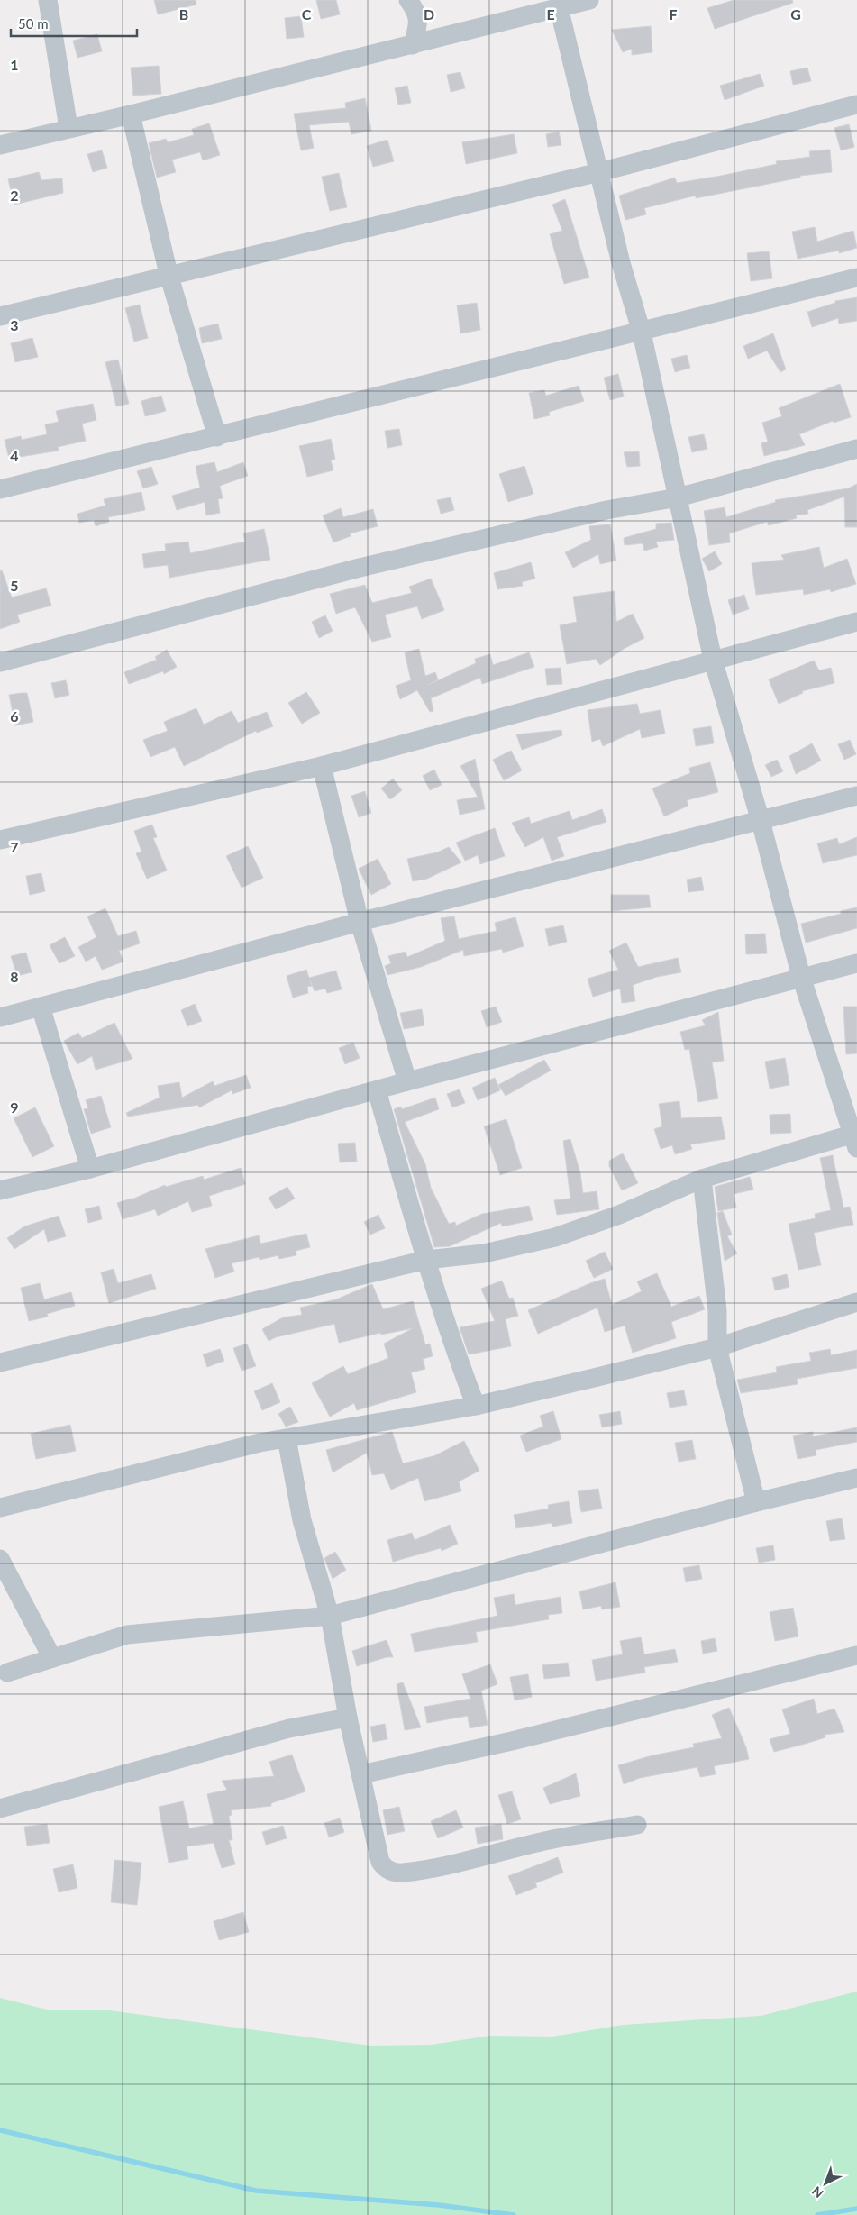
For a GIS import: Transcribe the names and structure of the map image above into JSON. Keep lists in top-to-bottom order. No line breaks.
{"scale_bar":"50 m","north":"bottom left","grid":{"columns":["B","C","D","E","F","G"],"rows":["1","2","3","4","5","6","7","8","9"]}}
